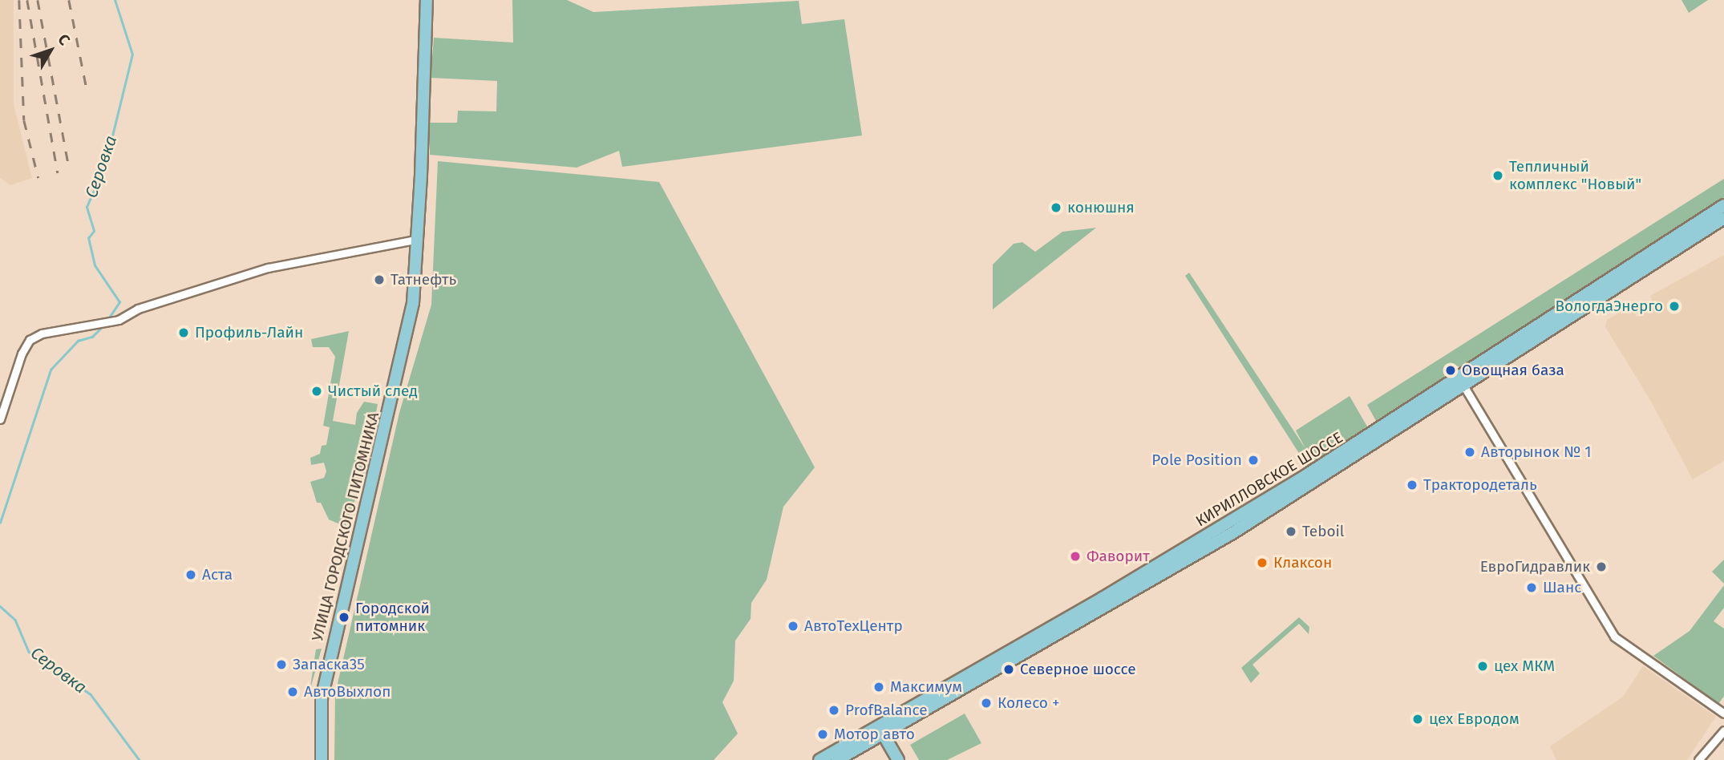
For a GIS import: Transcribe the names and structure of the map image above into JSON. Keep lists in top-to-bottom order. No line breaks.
{"streets":{"main road":["КИРИЛЛОВСКОЕ ШОССЕ","УЛИЦА ГОРОДСКОГО ПИТОМНИКА"]},"water":["Серовка"],"places":["Тепличный комплекс \"Новый\"","конюшня","Татнефть","ВологдаЭнерго","Профиль-Лайн","Овощная база","Чистый след","Авторынок № 1","Pole Position","Трактородеталь","Teboil","Фаворит","Клаксон","ЕвроГидравлик","Аста","Шанс","Городской питомник","АвтоТехЦентр","Запаска35","цех МКМ","Северное шоссе","Максимум","АвтоВыхлоп","Колесо +","ProfBalance","цех Евродом","Мотор авто"],"north":"top right"}
